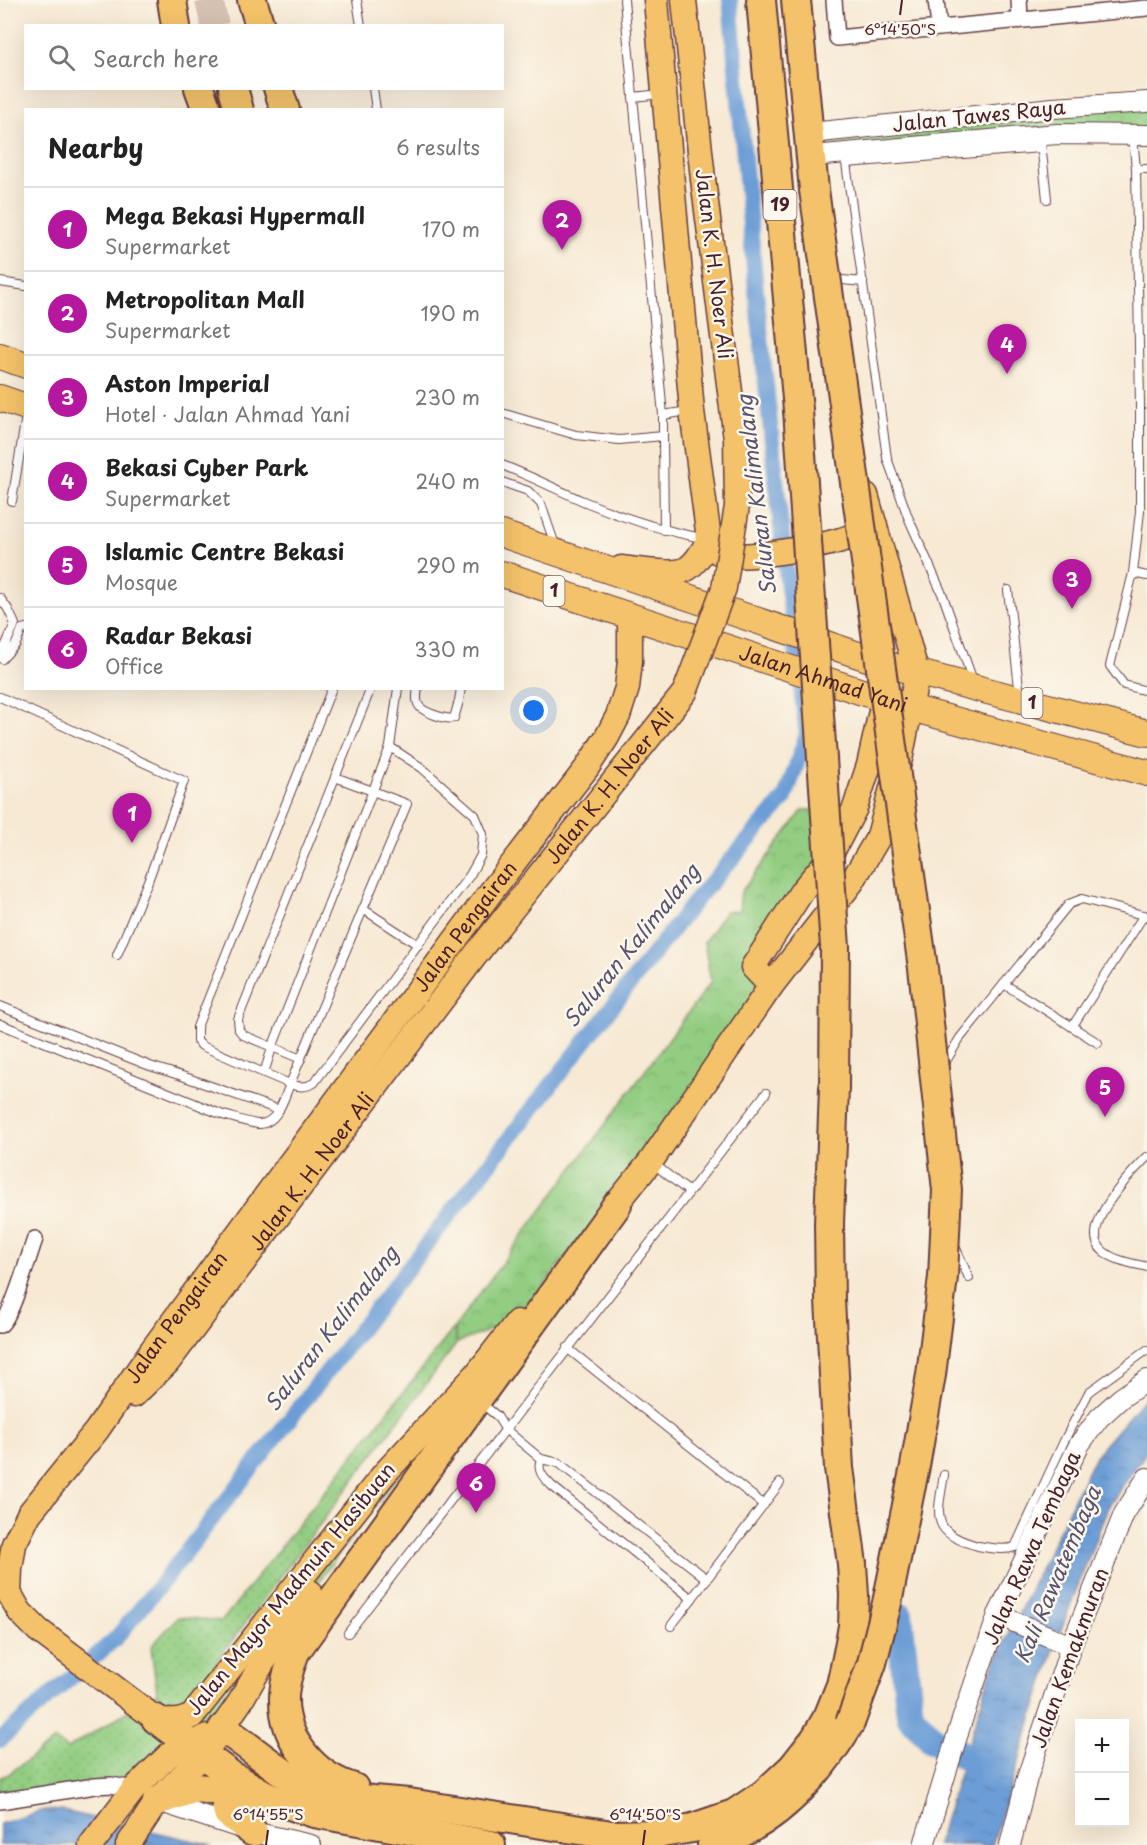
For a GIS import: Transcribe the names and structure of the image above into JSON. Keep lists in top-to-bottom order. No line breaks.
{"streets":{"highway":["19","1","Jalan Ahmad Yani"],"main road":["Jalan K. H. Noer Ali","Jalan Pengairan","Jalan Mayor Madmuin Hasibuan"],"street":["Jalan Tawes Raya","Jalan Rawa Tembaga","Jalan Kemakmuran"]},"crossings":[["Jalan K. H. Noer Ali","Jalan Ahmad Yani"],["Jalan K. H. Noer Ali","Jalan Pengairan"],["Jalan Ahmad Yani","Jalan Pengairan"],["Jalan Pengairan","Jalan Mayor Madmuin Hasibuan"]],"water":["Saluran Kalimalang","Kali Rawatembaga"],"page":{"search":"Search here","heading":["Nearby","6 results"],"list":[{"mark":"1","name":"Mega Bekasi Hypermall","note":"Supermarket","value":"170 m"},{"mark":"2","name":"Metropolitan Mall","note":"Supermarket","value":"190 m"},{"mark":"3","name":"Aston Imperial","note":"Hotel · Jalan Ahmad Yani","value":"230 m"},{"mark":"4","name":"Bekasi Cyber Park","note":"Supermarket","value":"240 m"},{"mark":"5","name":"Islamic Centre Bekasi","note":"Mosque","value":"290 m"},{"mark":"6","name":"Radar Bekasi","note":"Office","value":"330 m"}],"pins":["2","4","3","1","5","6"],"map_buttons":["+","−"]},"coordinates":["6°14'50\"S","6°14'55\"S"]}
